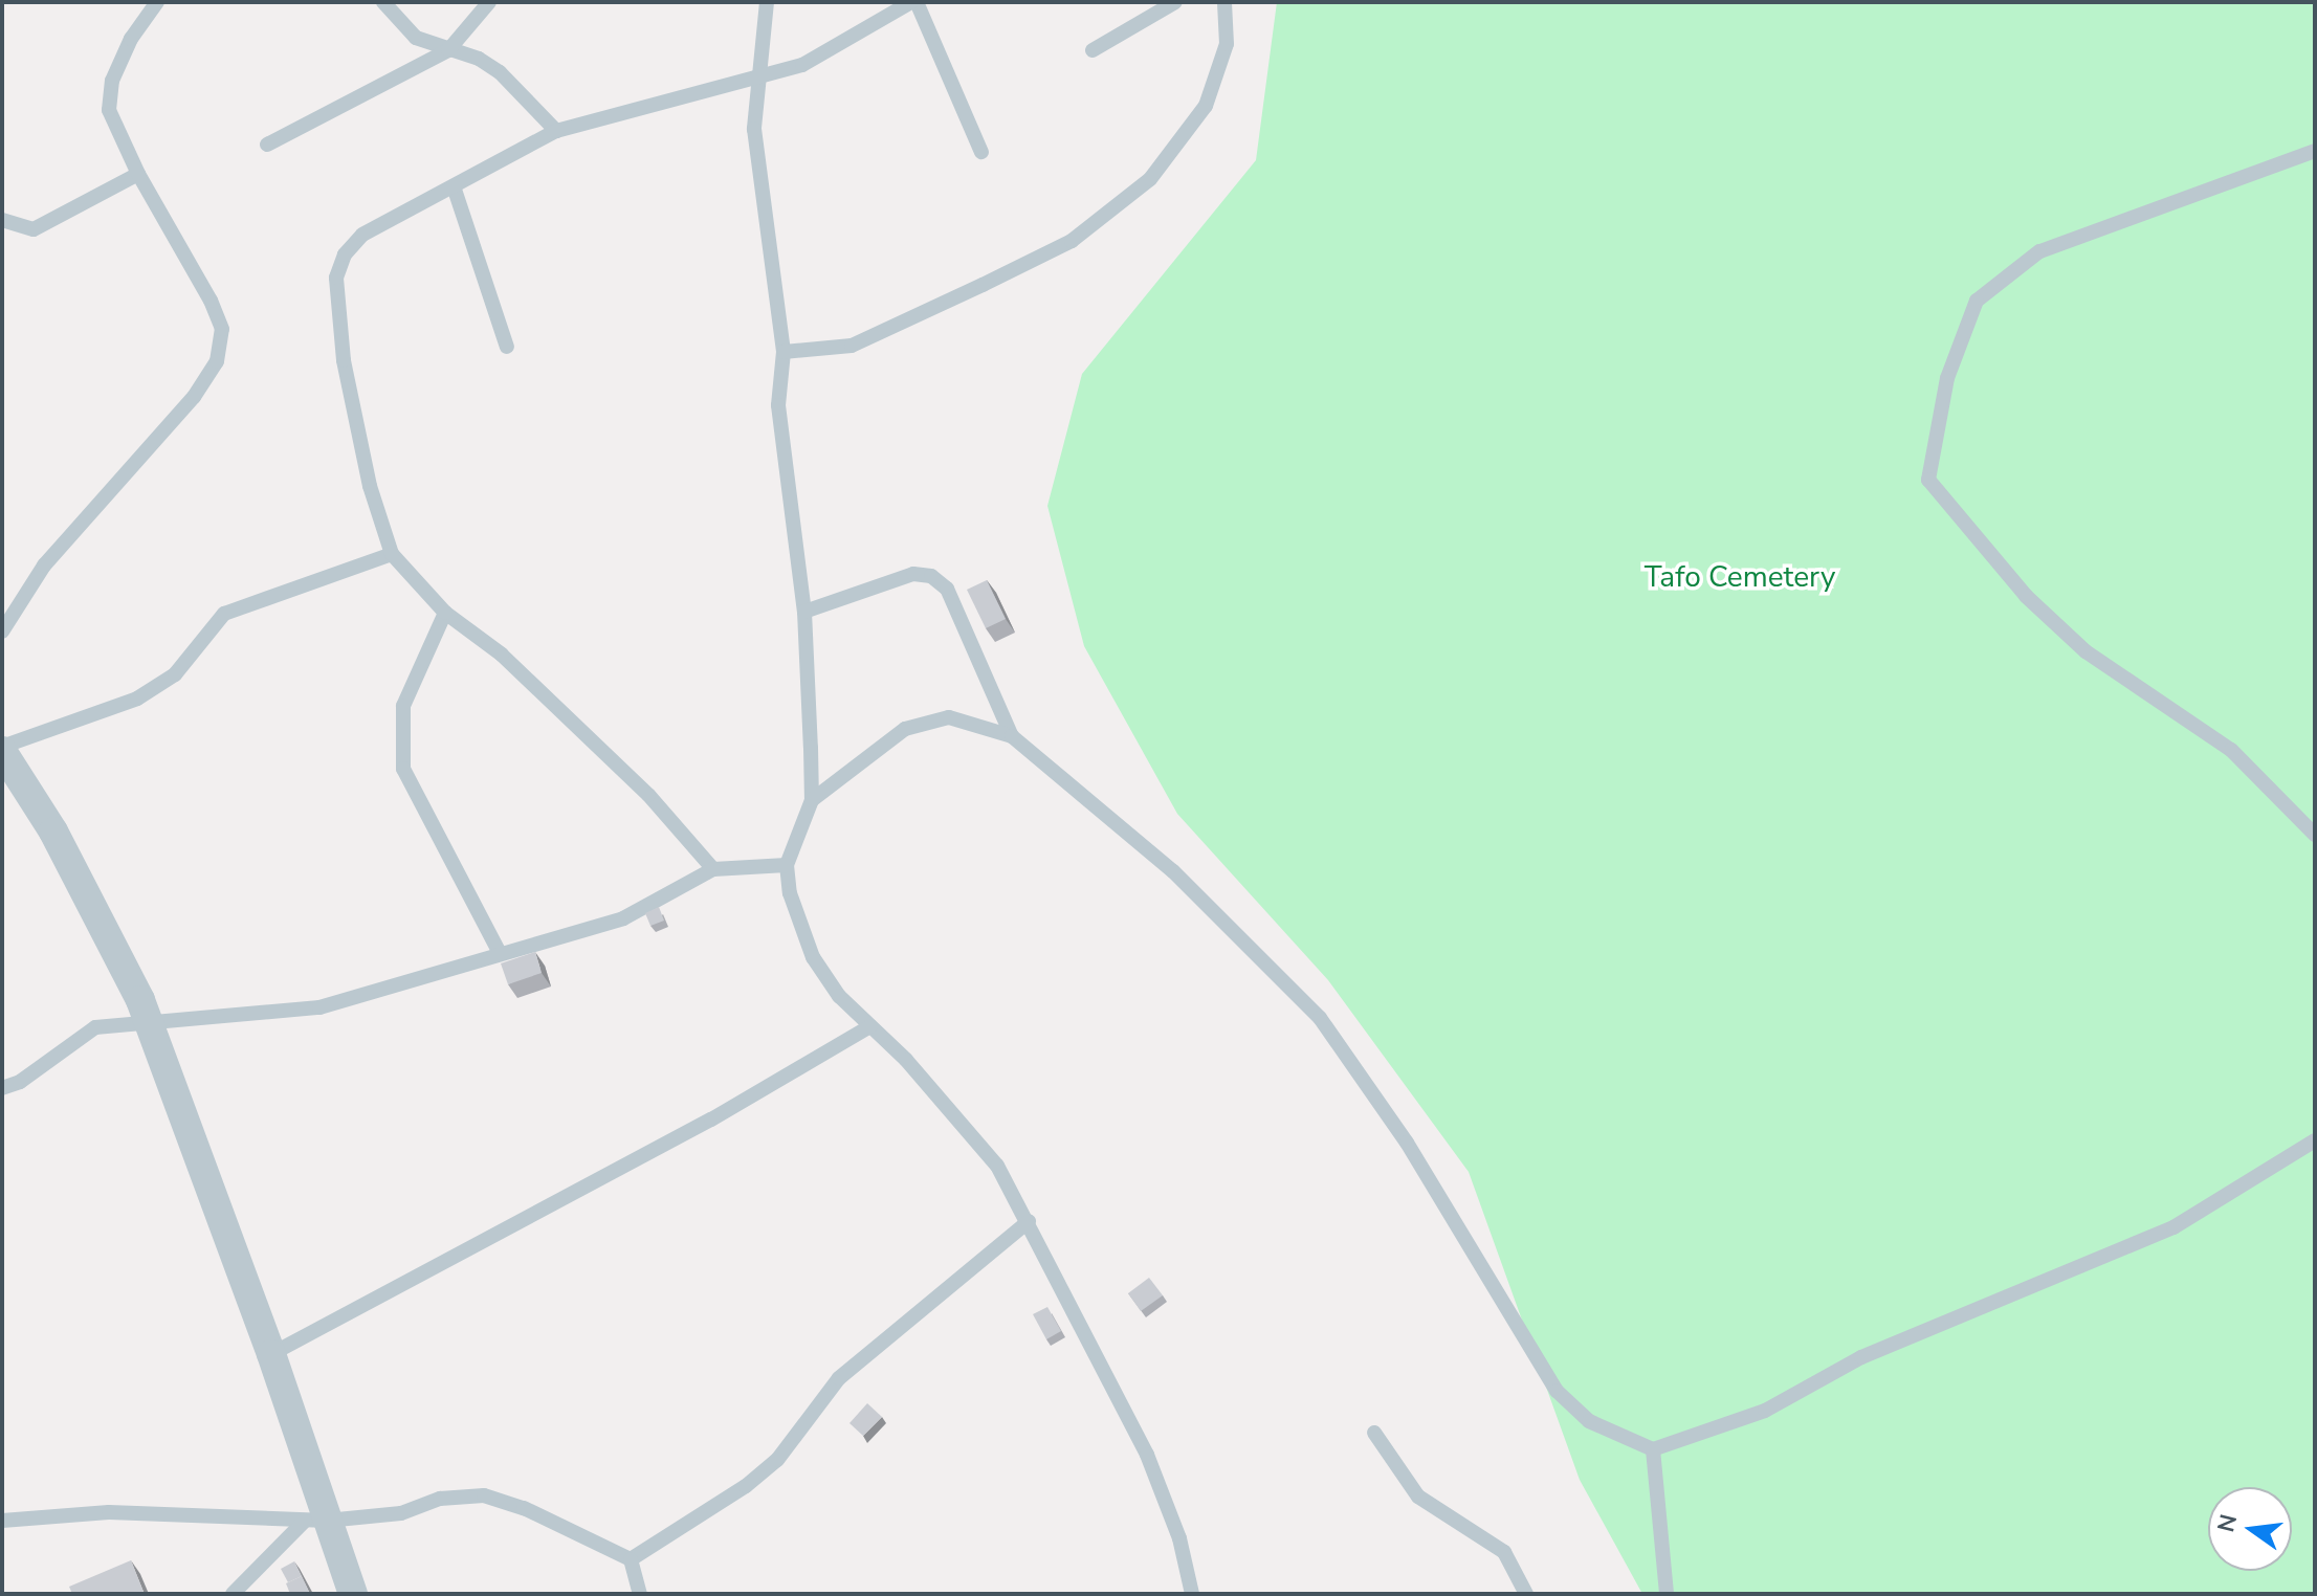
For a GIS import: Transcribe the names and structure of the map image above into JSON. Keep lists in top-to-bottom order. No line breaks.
{"parks":["Tafo Cemetery"],"north":"left"}
